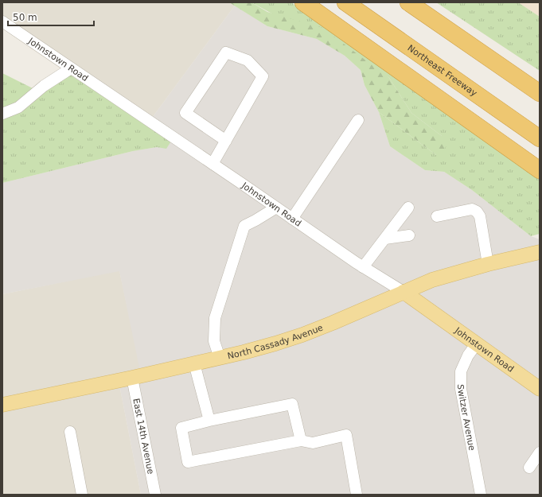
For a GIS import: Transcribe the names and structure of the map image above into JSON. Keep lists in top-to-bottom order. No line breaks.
{"streets":{"highway":["Northeast Freeway"],"main road":["Johnstown Road","North Cassady Avenue"],"street":["Switzer Avenue","East 14th Avenue"]},"crossings":[["Johnstown Road","North Cassady Avenue"],["Johnstown Road","Switzer Avenue"],["North Cassady Avenue","East 14th Avenue"]],"scale_bar":"50 m"}
